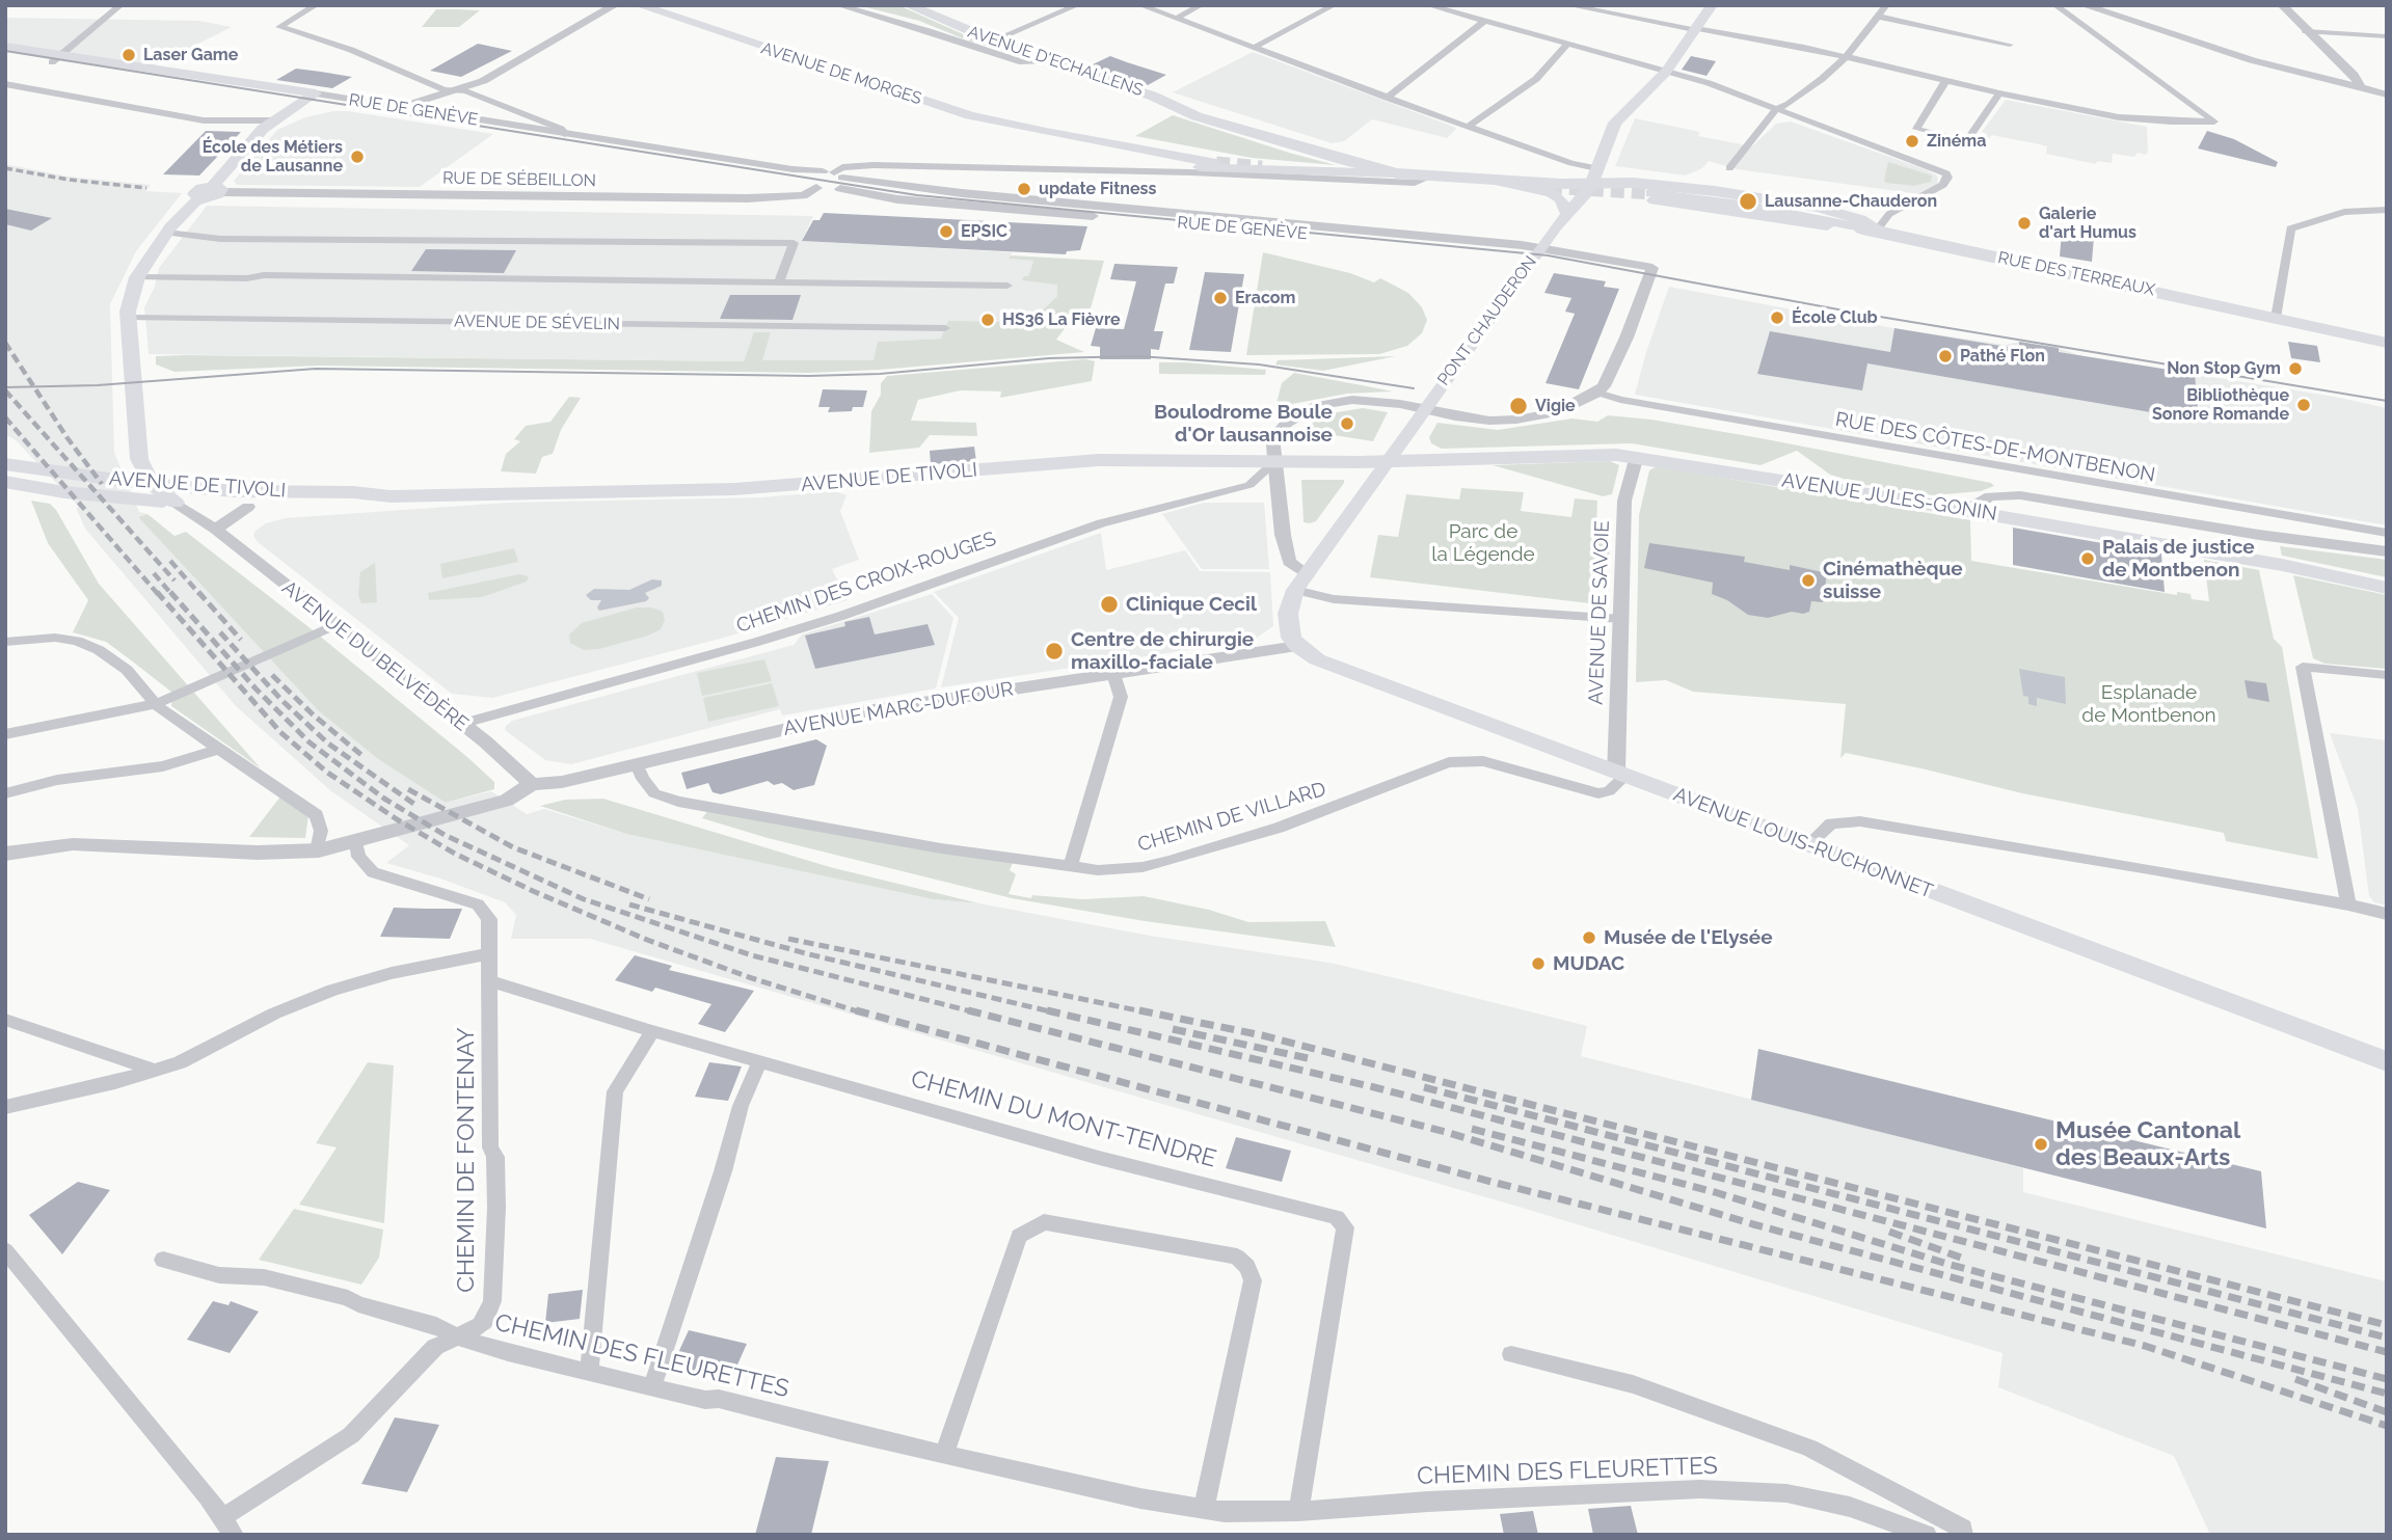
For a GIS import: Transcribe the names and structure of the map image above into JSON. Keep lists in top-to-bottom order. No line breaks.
{"streets":{"main road":["AVENUE D'ECHALLENS","AVENUE DE MORGES","RUE DE GENÈVE","RUE DES TERREAUX","PONT CHAUDERON","AVENUE DE TIVOLI","AVENUE JULES-GONIN","AVENUE DU BELVÉDÈRE","AVENUE LOUIS-RUCHONNET"],"street":["RUE DE SÉBEILLON","AVENUE DE SÉVELIN","RUE DES CÔTES-DE-MONTBENON","CHEMIN DES CROIX-ROUGES","AVENUE DE SAVOIE","AVENUE MARC-DUFOUR","CHEMIN DE VILLARD","CHEMIN DU MONT-TENDRE","CHEMIN DE FONTENAY","CHEMIN DES FLEURETTES"]},"crossings":[["AVENUE D'ECHALLENS","AVENUE DE MORGES"],["RUE DE GENÈVE","RUE DE SÉBEILLON"],["RUE DE GENÈVE","RUE DES CÔTES-DE-MONTBENON"],["RUE DES TERREAUX","PONT CHAUDERON"],["PONT CHAUDERON","AVENUE DE TIVOLI"],["PONT CHAUDERON","AVENUE JULES-GONIN"],["AVENUE DE TIVOLI","AVENUE JULES-GONIN"],["AVENUE DE TIVOLI","CHEMIN DES CROIX-ROUGES"],["AVENUE DE TIVOLI","AVENUE DU BELVÉDÈRE"],["AVENUE JULES-GONIN","AVENUE DE SAVOIE"],["CHEMIN DES CROIX-ROUGES","AVENUE DU BELVÉDÈRE"],["AVENUE DE SAVOIE","CHEMIN DE VILLARD"],["AVENUE DE SAVOIE","AVENUE LOUIS-RUCHONNET"],["AVENUE DU BELVÉDÈRE","AVENUE MARC-DUFOUR"],["AVENUE MARC-DUFOUR","CHEMIN DE VILLARD"],["AVENUE MARC-DUFOUR","AVENUE LOUIS-RUCHONNET"],["CHEMIN DE VILLARD","AVENUE LOUIS-RUCHONNET"],["CHEMIN DU MONT-TENDRE","CHEMIN DE FONTENAY"],["CHEMIN DU MONT-TENDRE","CHEMIN DES FLEURETTES"],["CHEMIN DE FONTENAY","CHEMIN DES FLEURETTES"]],"parks":["Parc de la Légende","Esplanade de Montbenon"],"places":["Laser Game","Zinéma","École des Métiers de Lausanne","update Fitness","Lausanne-Chauderon","Galerie d'art Humus","EPSIC","Eracom","École Club","HS36 La Fièvre","Pathé Flon","Non Stop Gym","Bibliothèque Sonore Romande","Vigie","Boulodrome Boule d'Or lausannoise","Palais de justice de Montbenon","Cinémathèque suisse","Clinique Cecil","Centre de chirurgie maxillo-faciale","Musée de l'Elysée","MUDAC","Musée Cantonal des Beaux-Arts"]}
